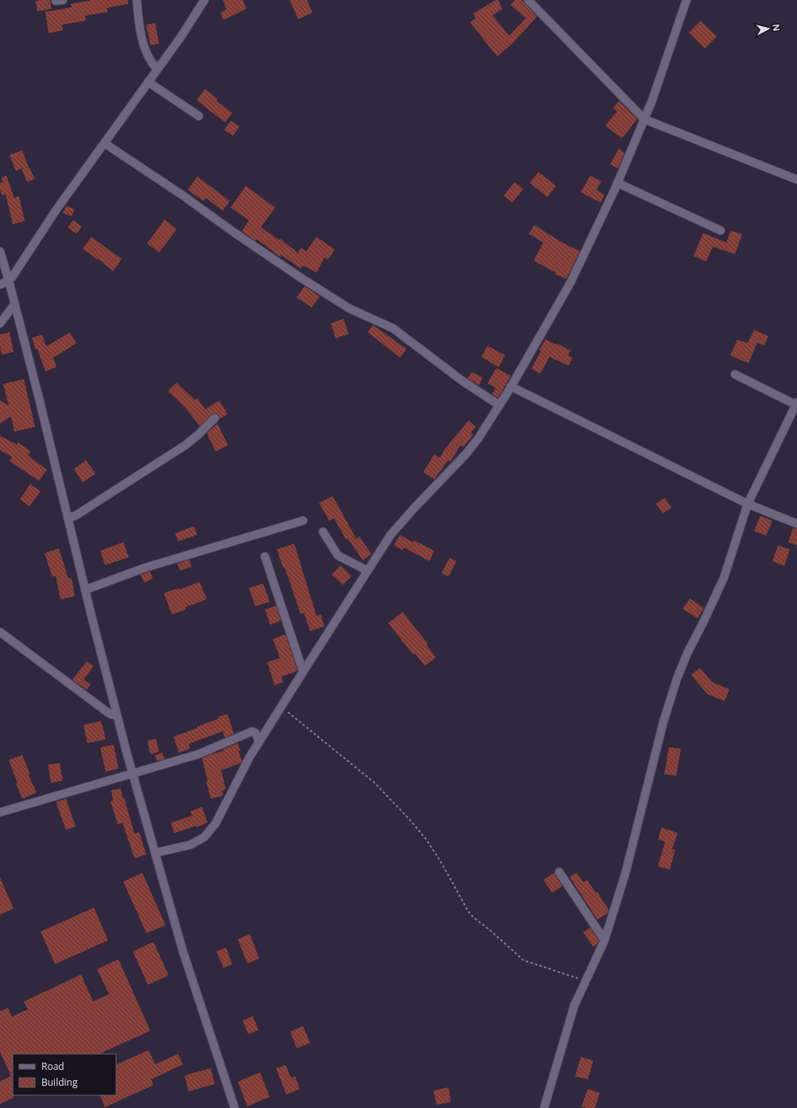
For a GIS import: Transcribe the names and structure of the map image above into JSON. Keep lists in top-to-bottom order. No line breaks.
{"legend":["Road","Building"],"north":"right"}
